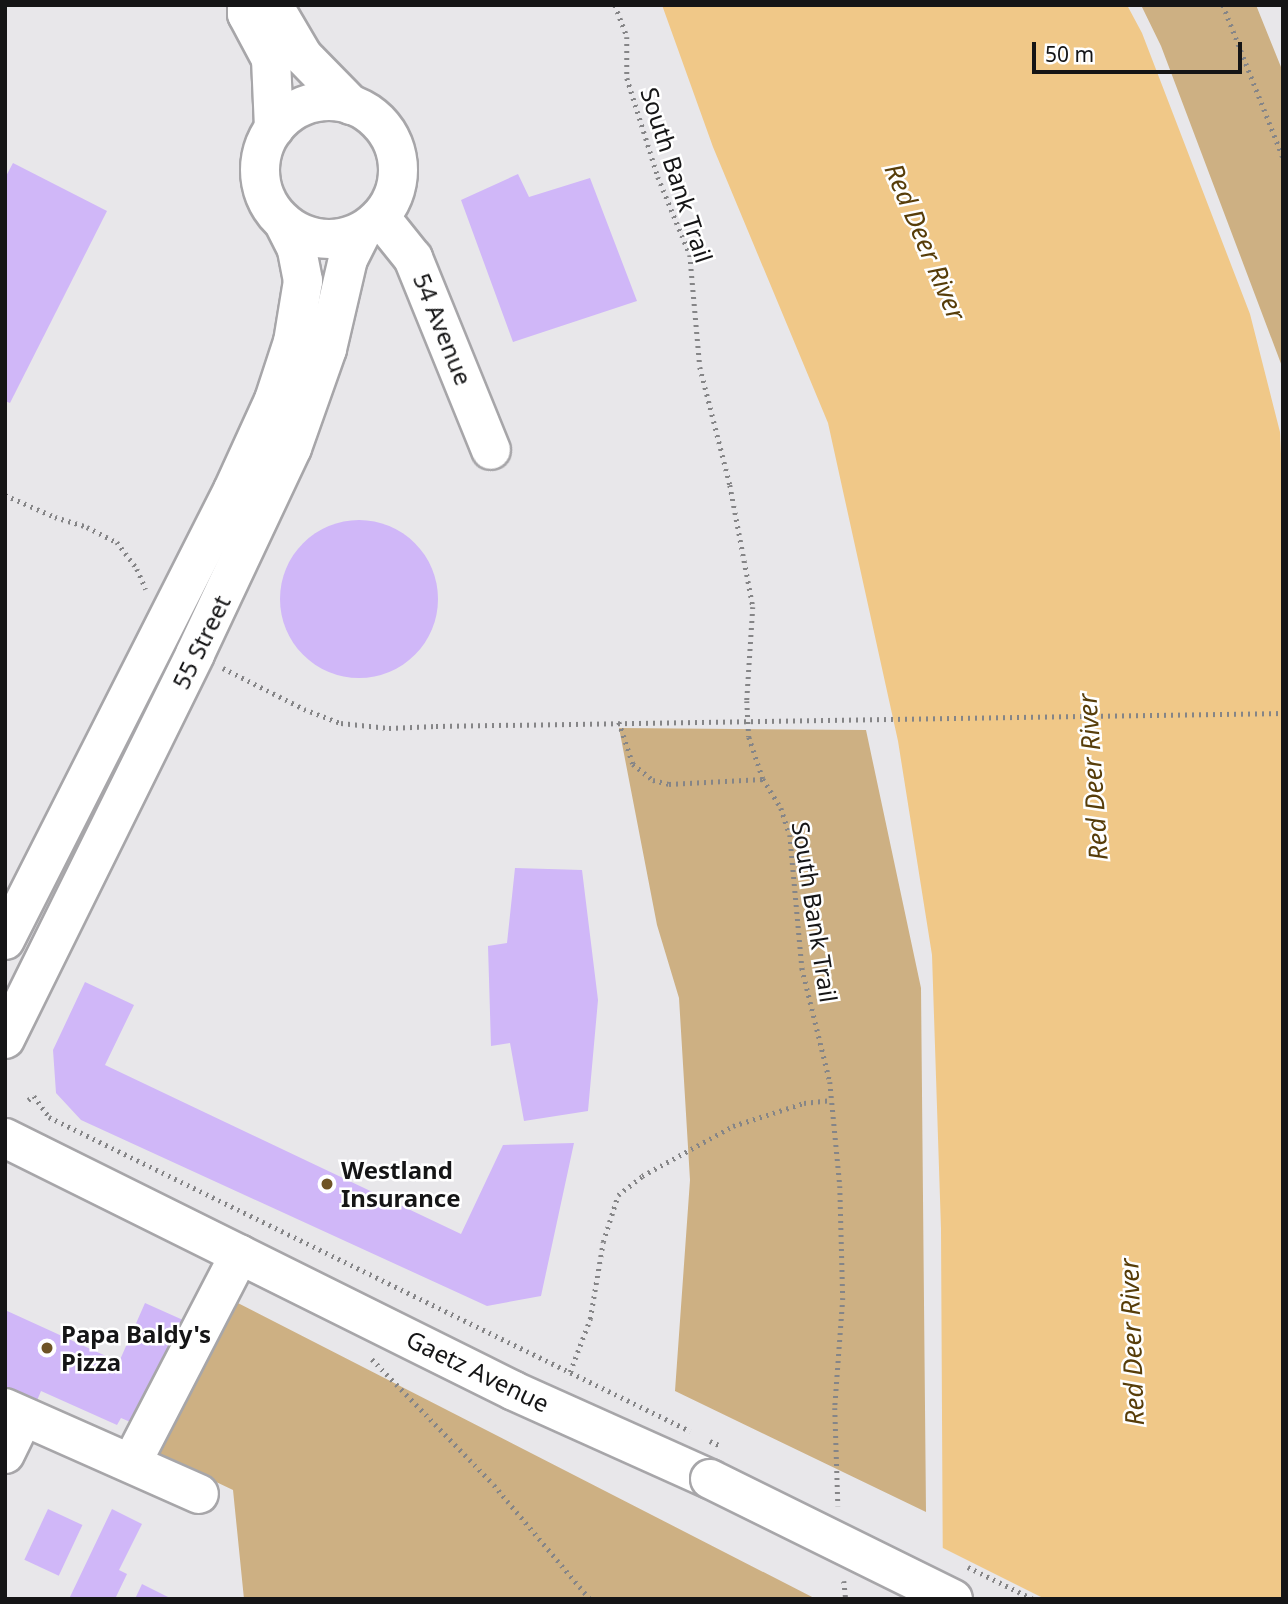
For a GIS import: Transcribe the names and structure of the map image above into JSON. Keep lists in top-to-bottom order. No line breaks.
{"streets":{"street":["54 Avenue","55 Street","Gaetz Avenue"],"path":["South Bank Trail"]},"crossings":[["54 Avenue","55 Street"]],"water":["Red Deer River"],"places":["Westland Insurance","Papa Baldy's Pizza"],"scale_bar":"50 m"}
